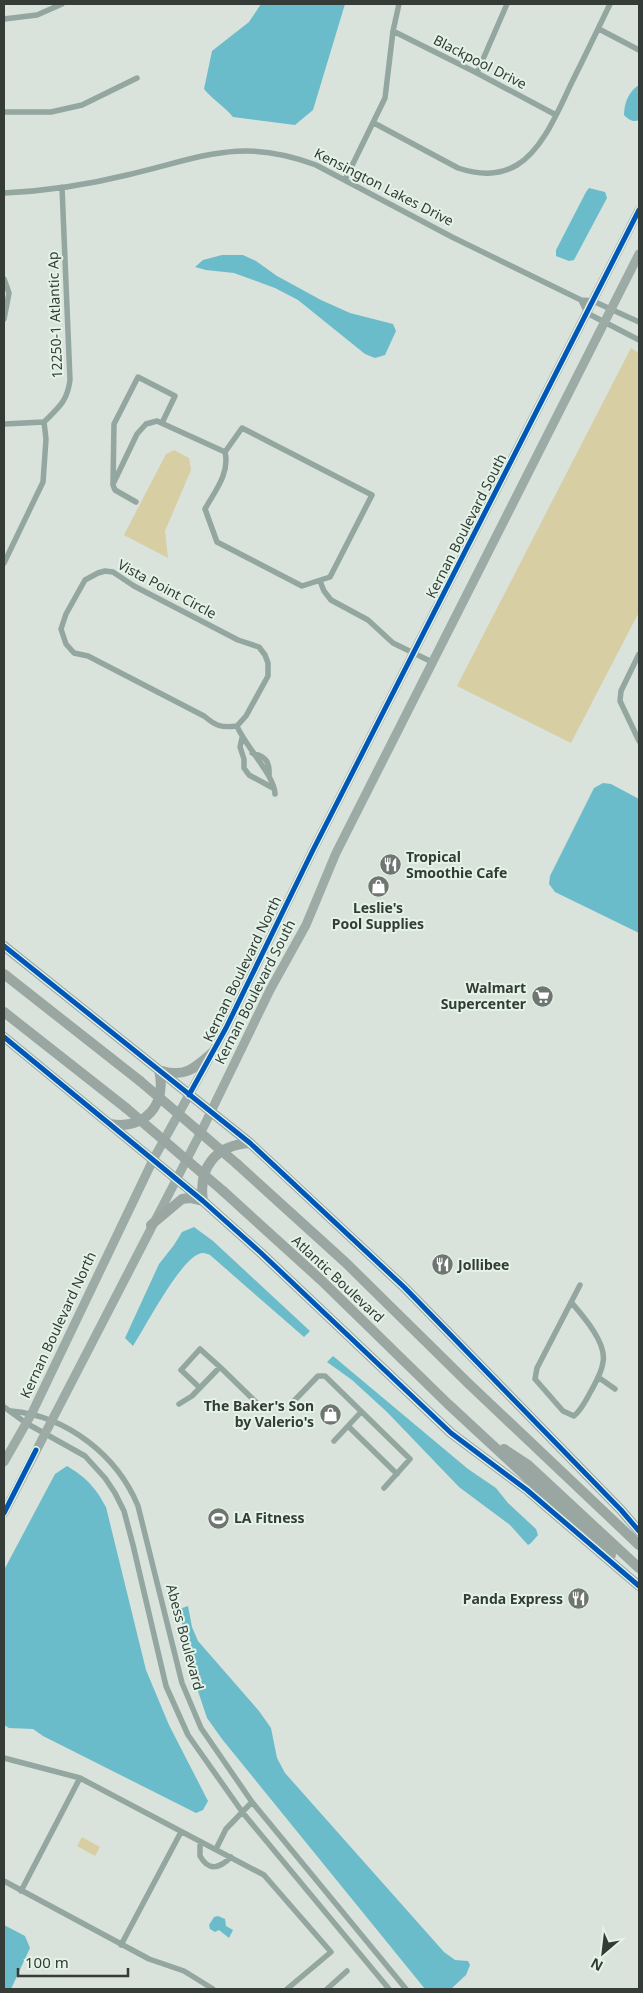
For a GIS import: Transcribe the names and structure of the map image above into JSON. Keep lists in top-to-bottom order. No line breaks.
{"streets":{"highway":["Atlantic Boulevard"],"main road":["Kernan Boulevard South","Kernan Boulevard North"],"street":["Blackpool Drive","Kensington Lakes Drive","12250-1 Atlantic Ap","Vista Point Circle","Abess Boulevard"]},"crossings":[["Kensington Lakes Drive","12250-1 Atlantic Ap"],["Kensington Lakes Drive","Kernan Boulevard South"],["Kernan Boulevard South","Kernan Boulevard North"],["Kernan Boulevard North","Abess Boulevard"]],"places":{"restaurant":["Tropical Smoothie Cafe","Jollibee","Panda Express"],"shop":["Leslie's Pool Supplies","The Baker's Son by Valerio's"],"supermarket":["Walmart Supercenter"],"sports":["LA Fitness"]},"scale_bar":"100 m","north":"bottom left"}
